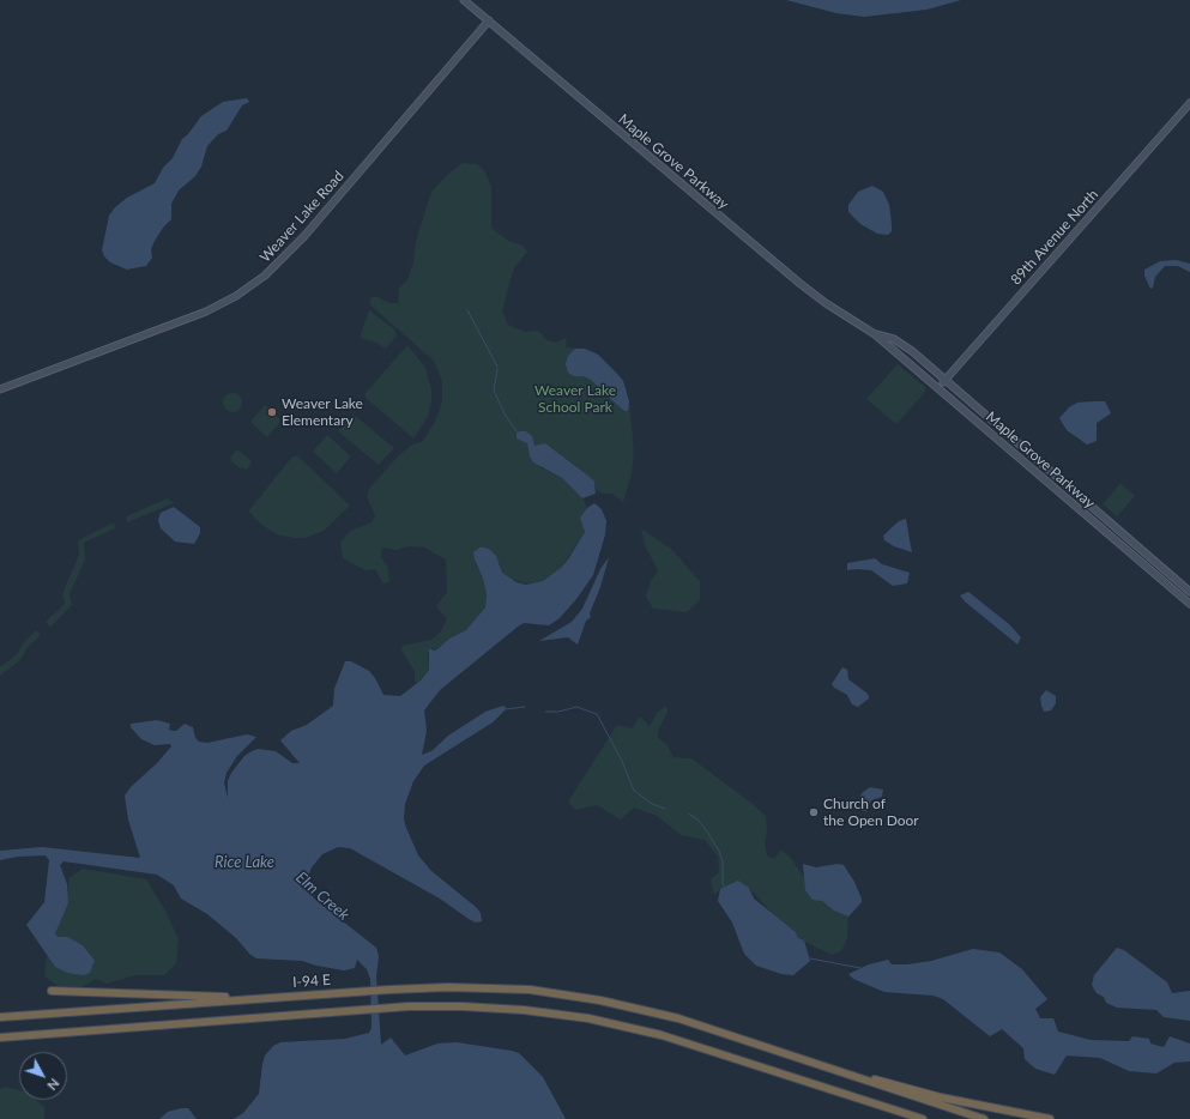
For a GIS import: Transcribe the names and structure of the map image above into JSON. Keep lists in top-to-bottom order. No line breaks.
{"streets":{"highway":["I-94 E"],"main road":["Maple Grove Parkway","Weaver Lake Road","89th Avenue North"]},"crossings":[["Maple Grove Parkway","Weaver Lake Road"],["Maple Grove Parkway","89th Avenue North"]],"water":["Rice Lake","Elm Creek"],"parks":["Weaver Lake School Park"],"places":["Weaver Lake Elementary","Church of the Open Door"],"north":"bottom right"}
